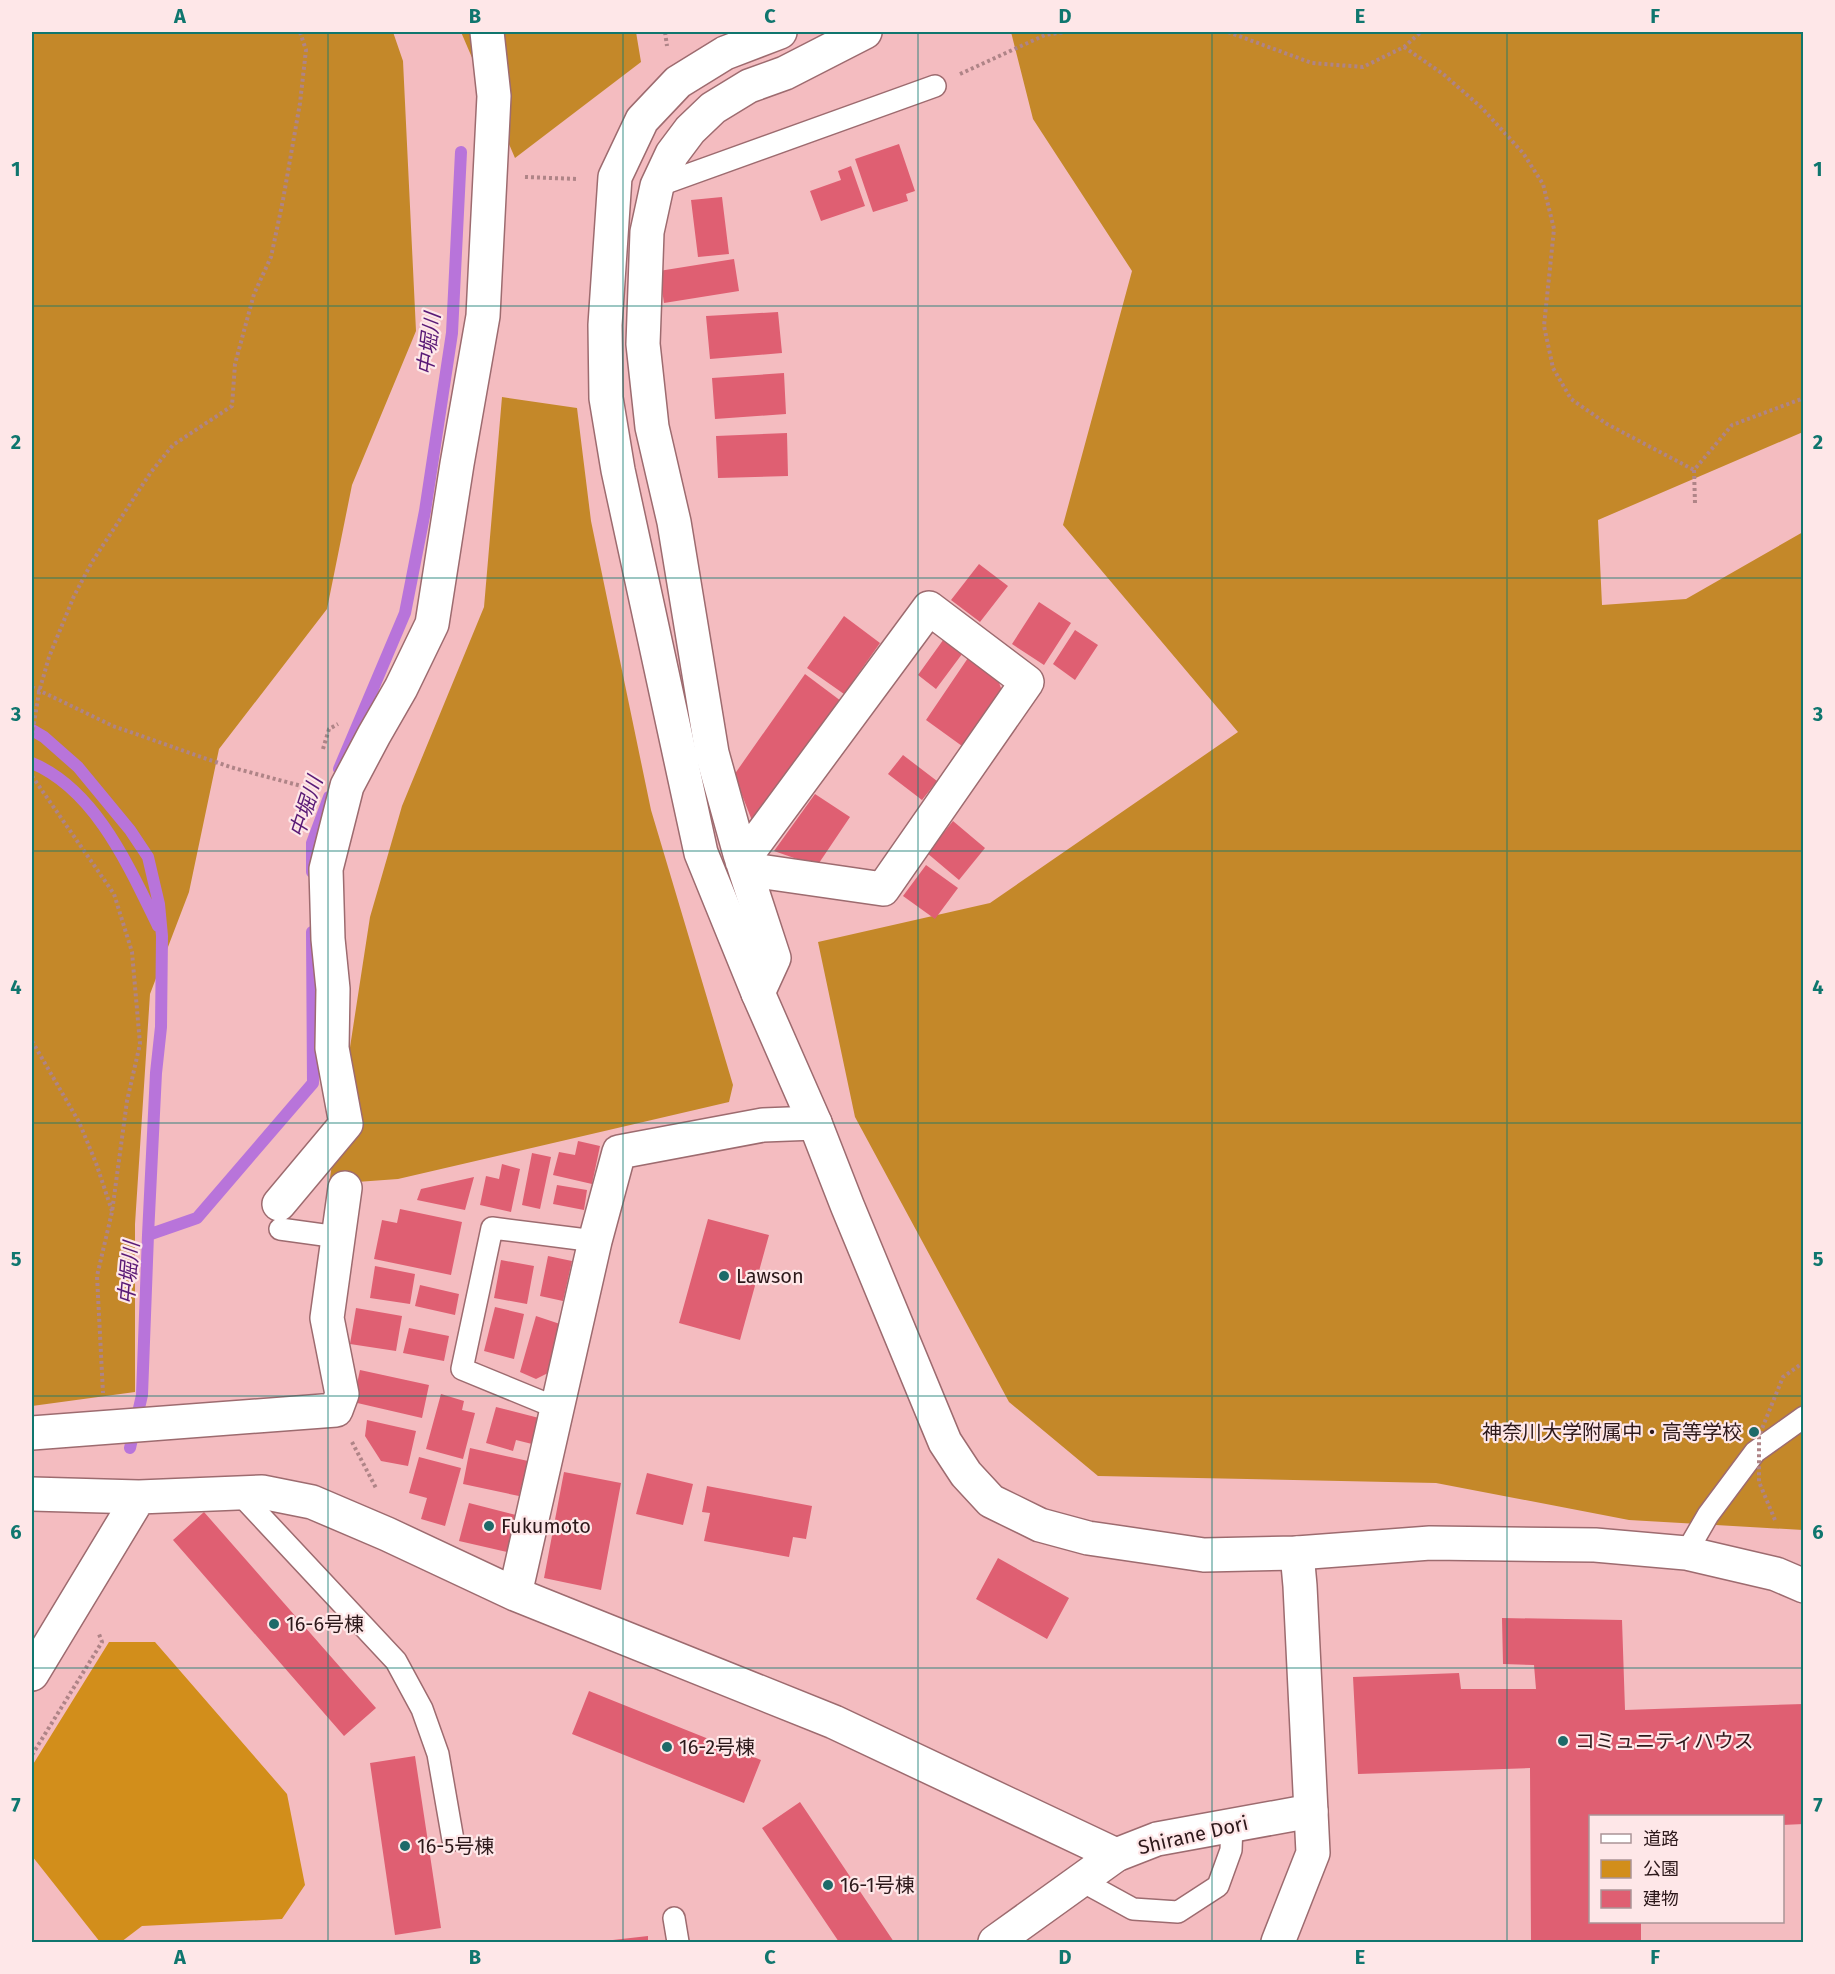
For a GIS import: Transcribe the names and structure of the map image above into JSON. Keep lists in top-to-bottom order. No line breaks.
{"streets":{"street":["Shirane Dori"]},"water":["中堀川"],"places":["Lawson","神奈川大学附属中・高等学校","Fukumoto","16-6号棟","コミュニティハウス","16-2号棟","16-5号棟","16-1号棟"],"legend":["道路","公園","建物"],"grid":{"columns":["A","B","C","D","E","F"],"rows":["1","2","3","4","5","6","7"]}}
